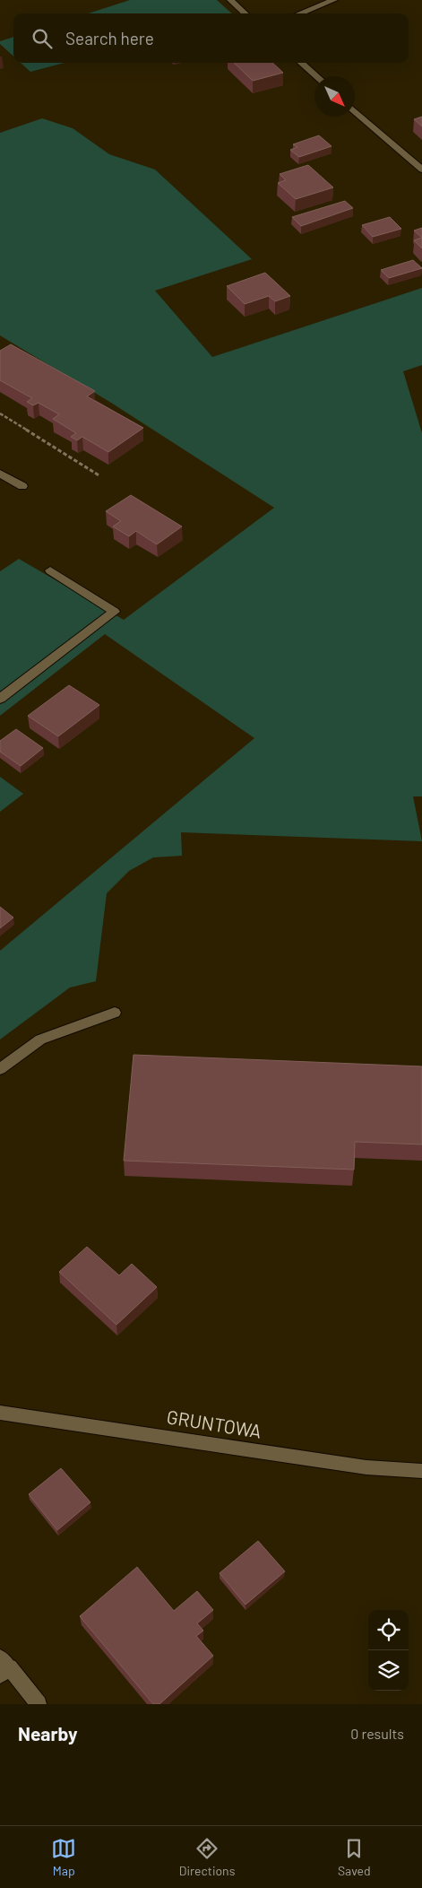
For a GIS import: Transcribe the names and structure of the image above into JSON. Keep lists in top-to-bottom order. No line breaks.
{"streets":{"street":["GRUNTOWA"]},"north":"bottom right","page":{"search":"Search here","heading":["Nearby","0 results"],"nav":["Map","Directions","Saved"]}}
